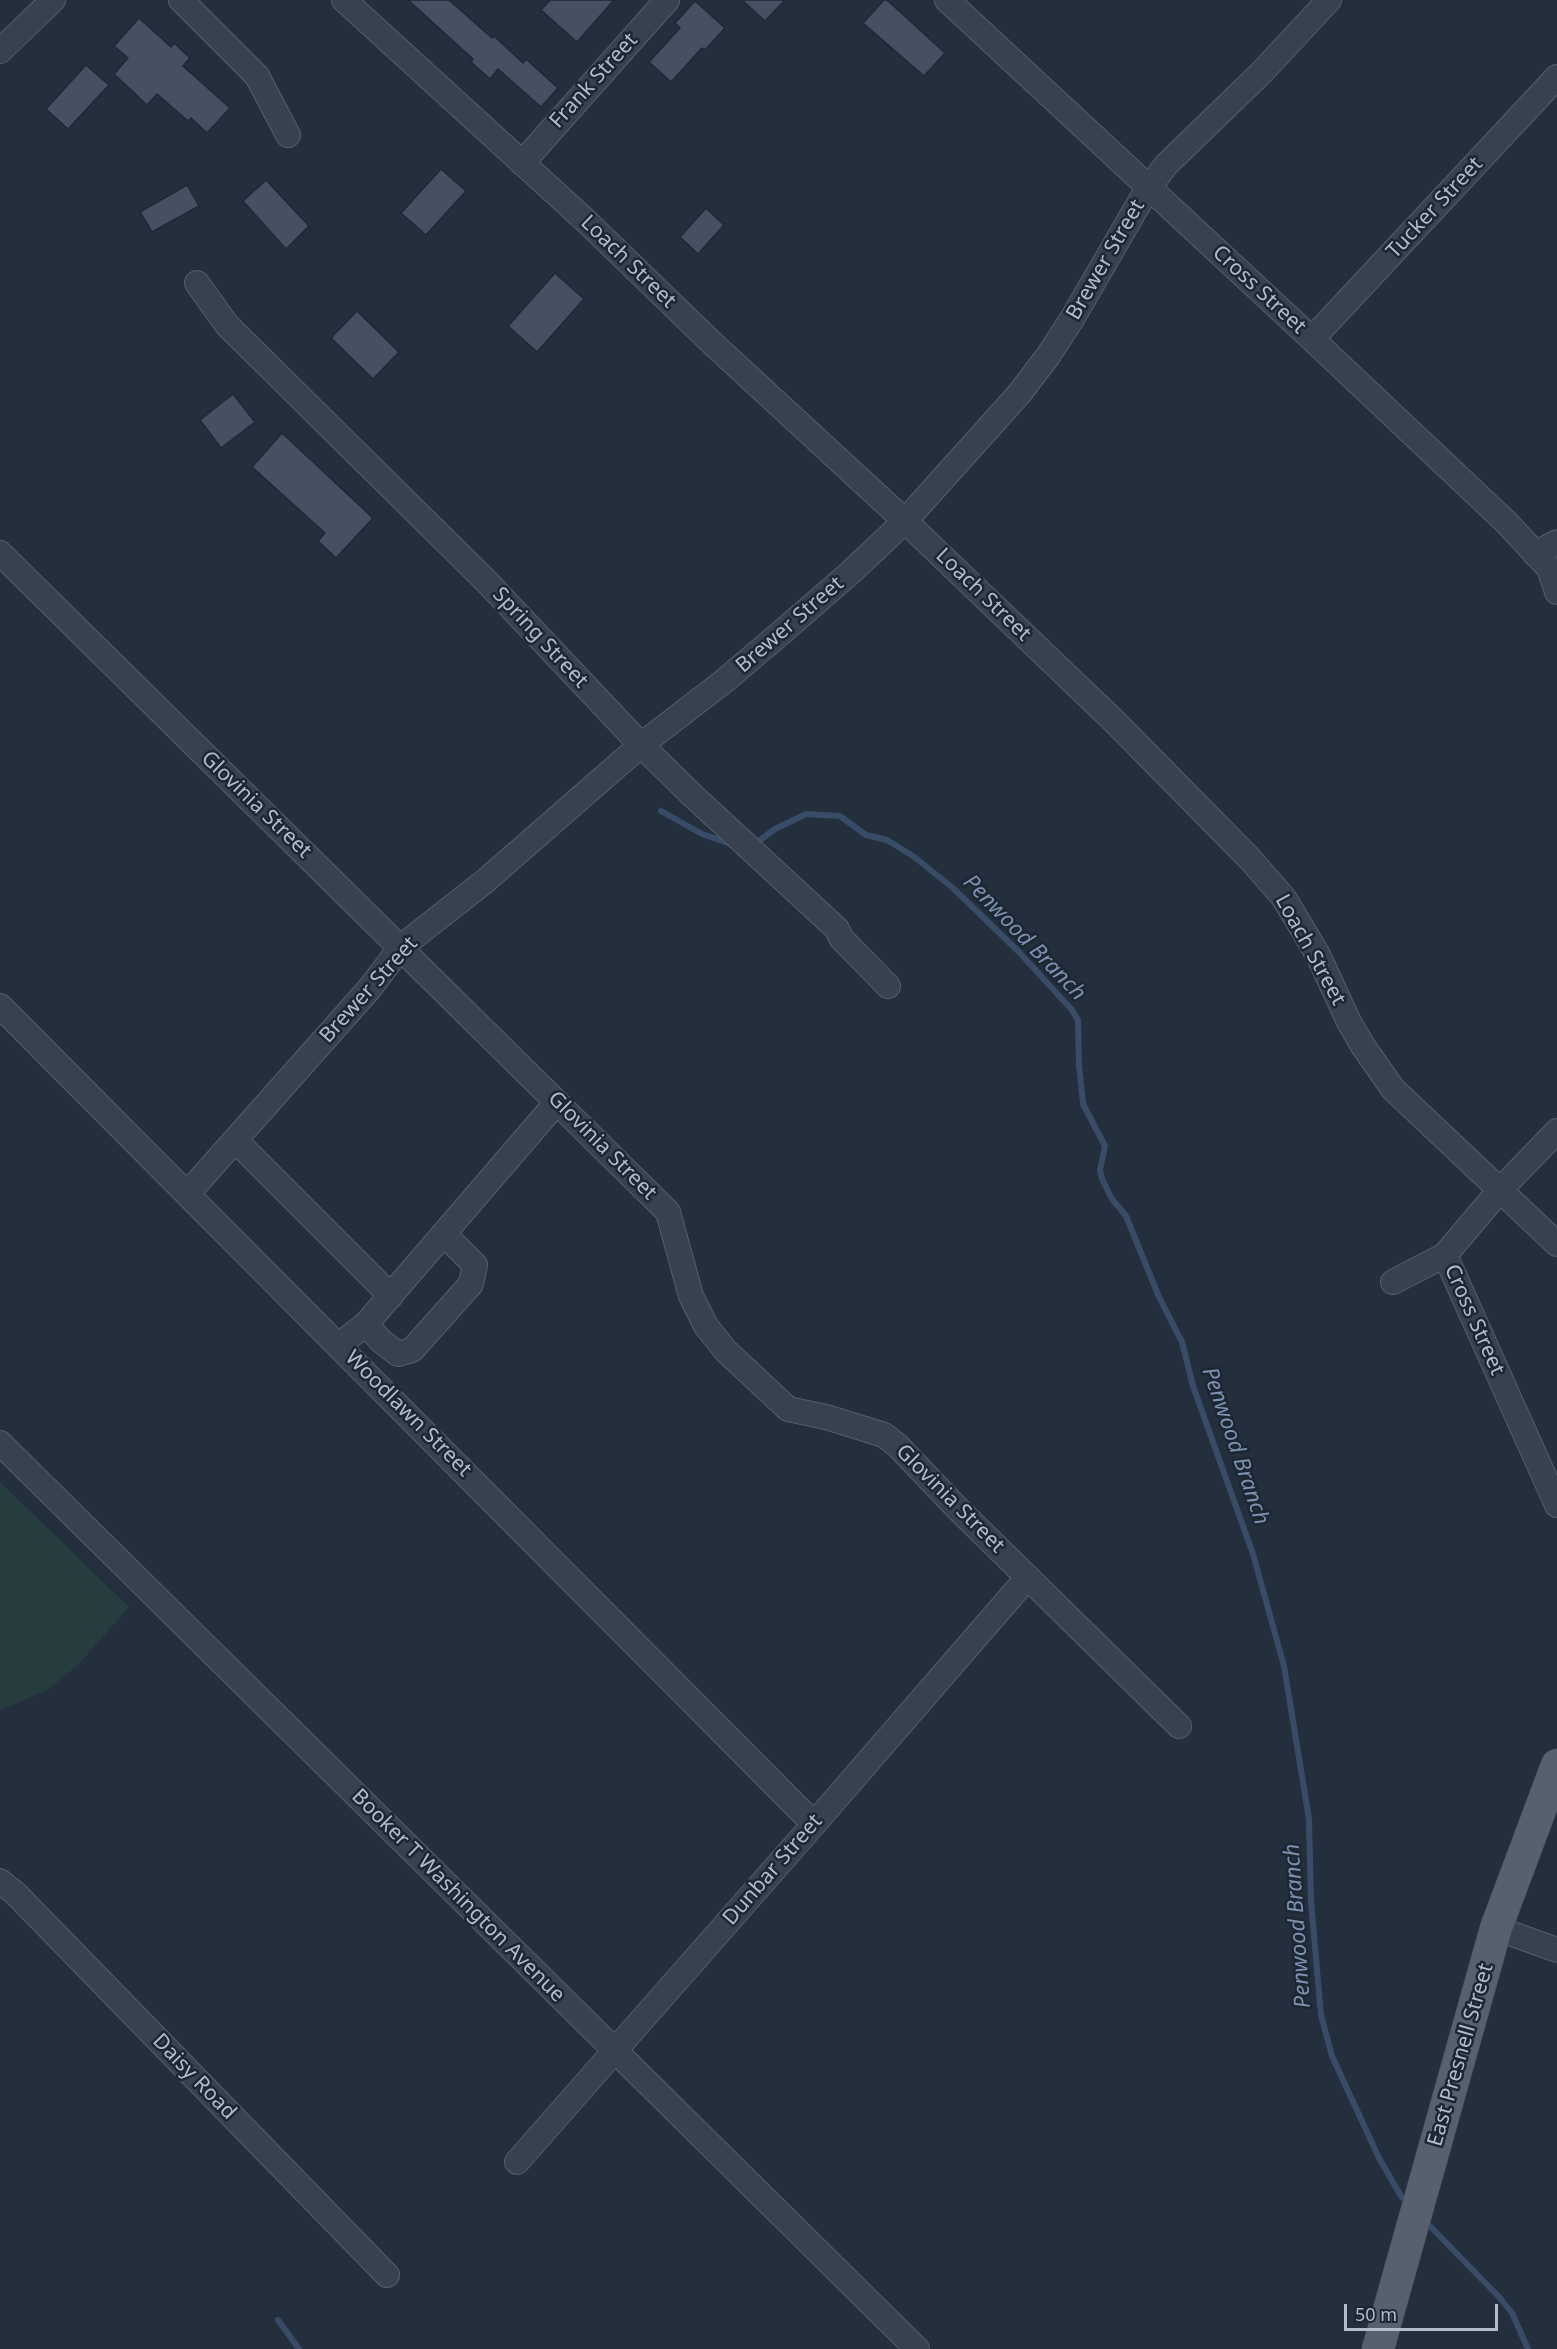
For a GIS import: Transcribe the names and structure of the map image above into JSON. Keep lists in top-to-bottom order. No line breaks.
{"streets":{"main road":["East Presnell Street"],"street":["Frank Street","Tucker Street","Brewer Street","Loach Street","Cross Street","Spring Street","Glovinia Street","Woodlawn Street","Dunbar Street","Booker T Washington Avenue","Daisy Road"]},"crossings":[["Frank Street","Loach Street"],["Tucker Street","Cross Street"],["Brewer Street","Loach Street"],["Brewer Street","Cross Street"],["Brewer Street","Spring Street"],["Brewer Street","Glovinia Street"],["Brewer Street","Woodlawn Street"],["Loach Street","Cross Street"],["Glovinia Street","Dunbar Street"],["Woodlawn Street","Dunbar Street"],["Dunbar Street","Booker T Washington Avenue"]],"water":["Penwood Branch"],"scale_bar":"50 m"}
